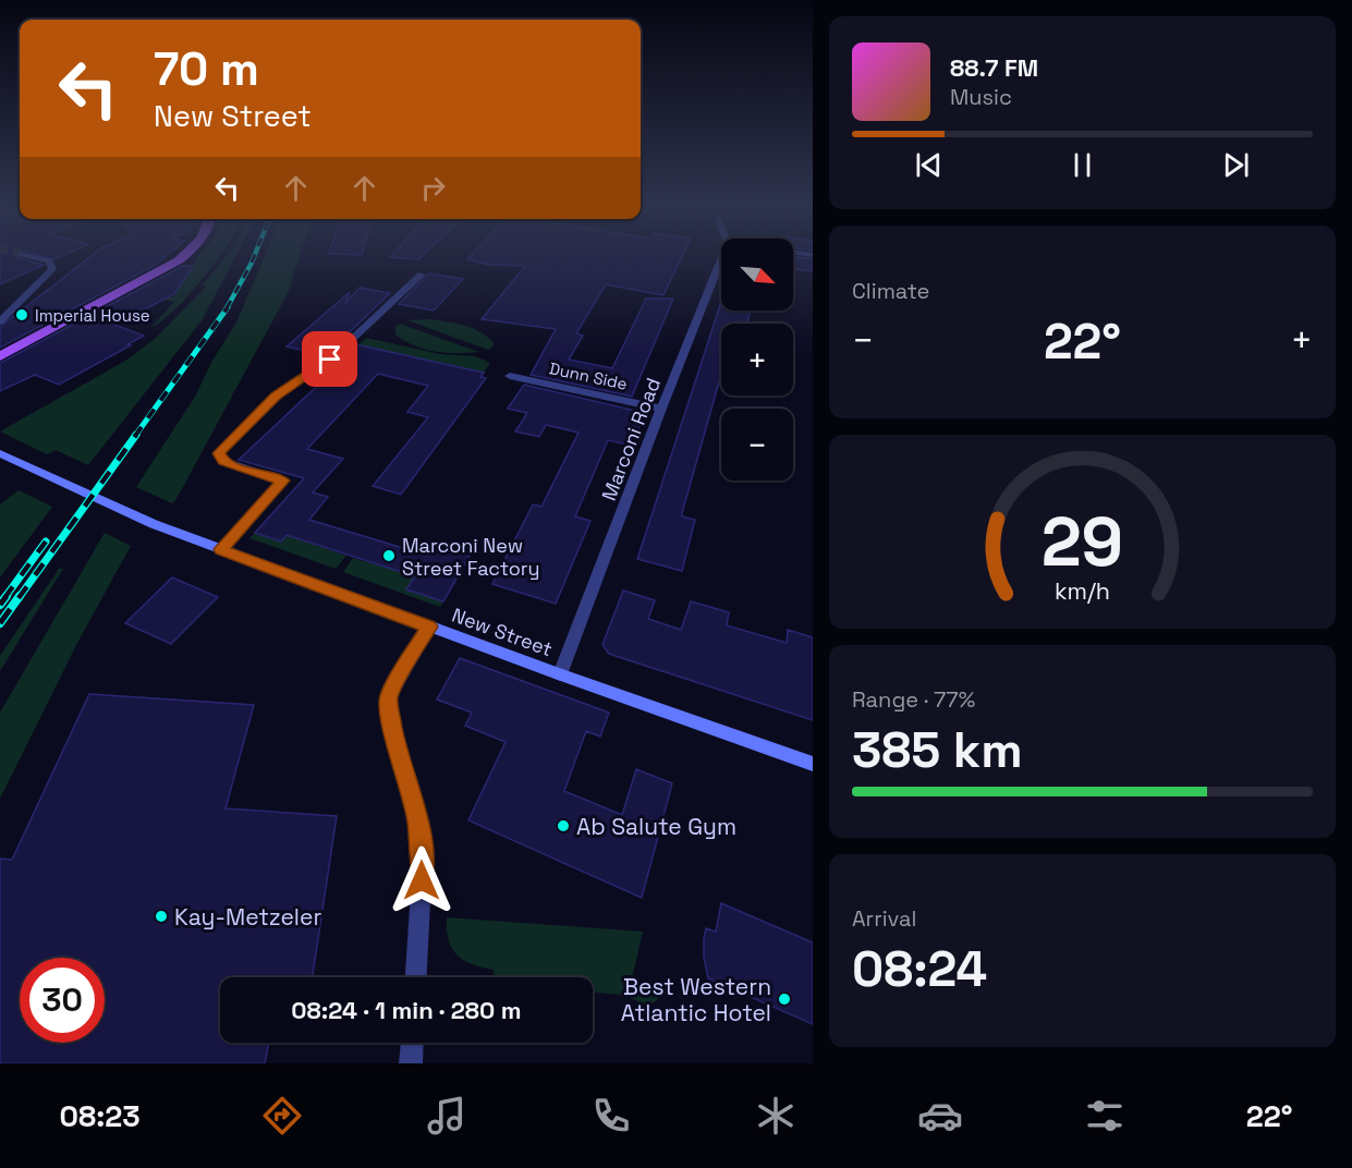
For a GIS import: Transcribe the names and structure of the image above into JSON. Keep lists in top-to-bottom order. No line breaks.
{"streets":{"main road":["New Street"],"street":["Dunn Side","Marconi Road"]},"crossings":[["Dunn Side","Marconi Road"],["Marconi Road","New Street"]],"places":["Imperial House","Marconi New Street Factory","Ab Salute Gym","Kay-Metzeler","Best Western Atlantic Hotel"],"north":"bottom right","page":{"turn":["70 m","New Street"],"song":["88.7 FM","Music"],"tile":["Climate",["Range · 77%","385 km"],["Arrival","08:24"]],"map_buttons":["+","−"],"heat":["−","22°","+"],"limit":"30","trip":"08:24 · 1 min · 280 m","tabs":["08:23","22°"],"gauge":["29","km/h"]}}
